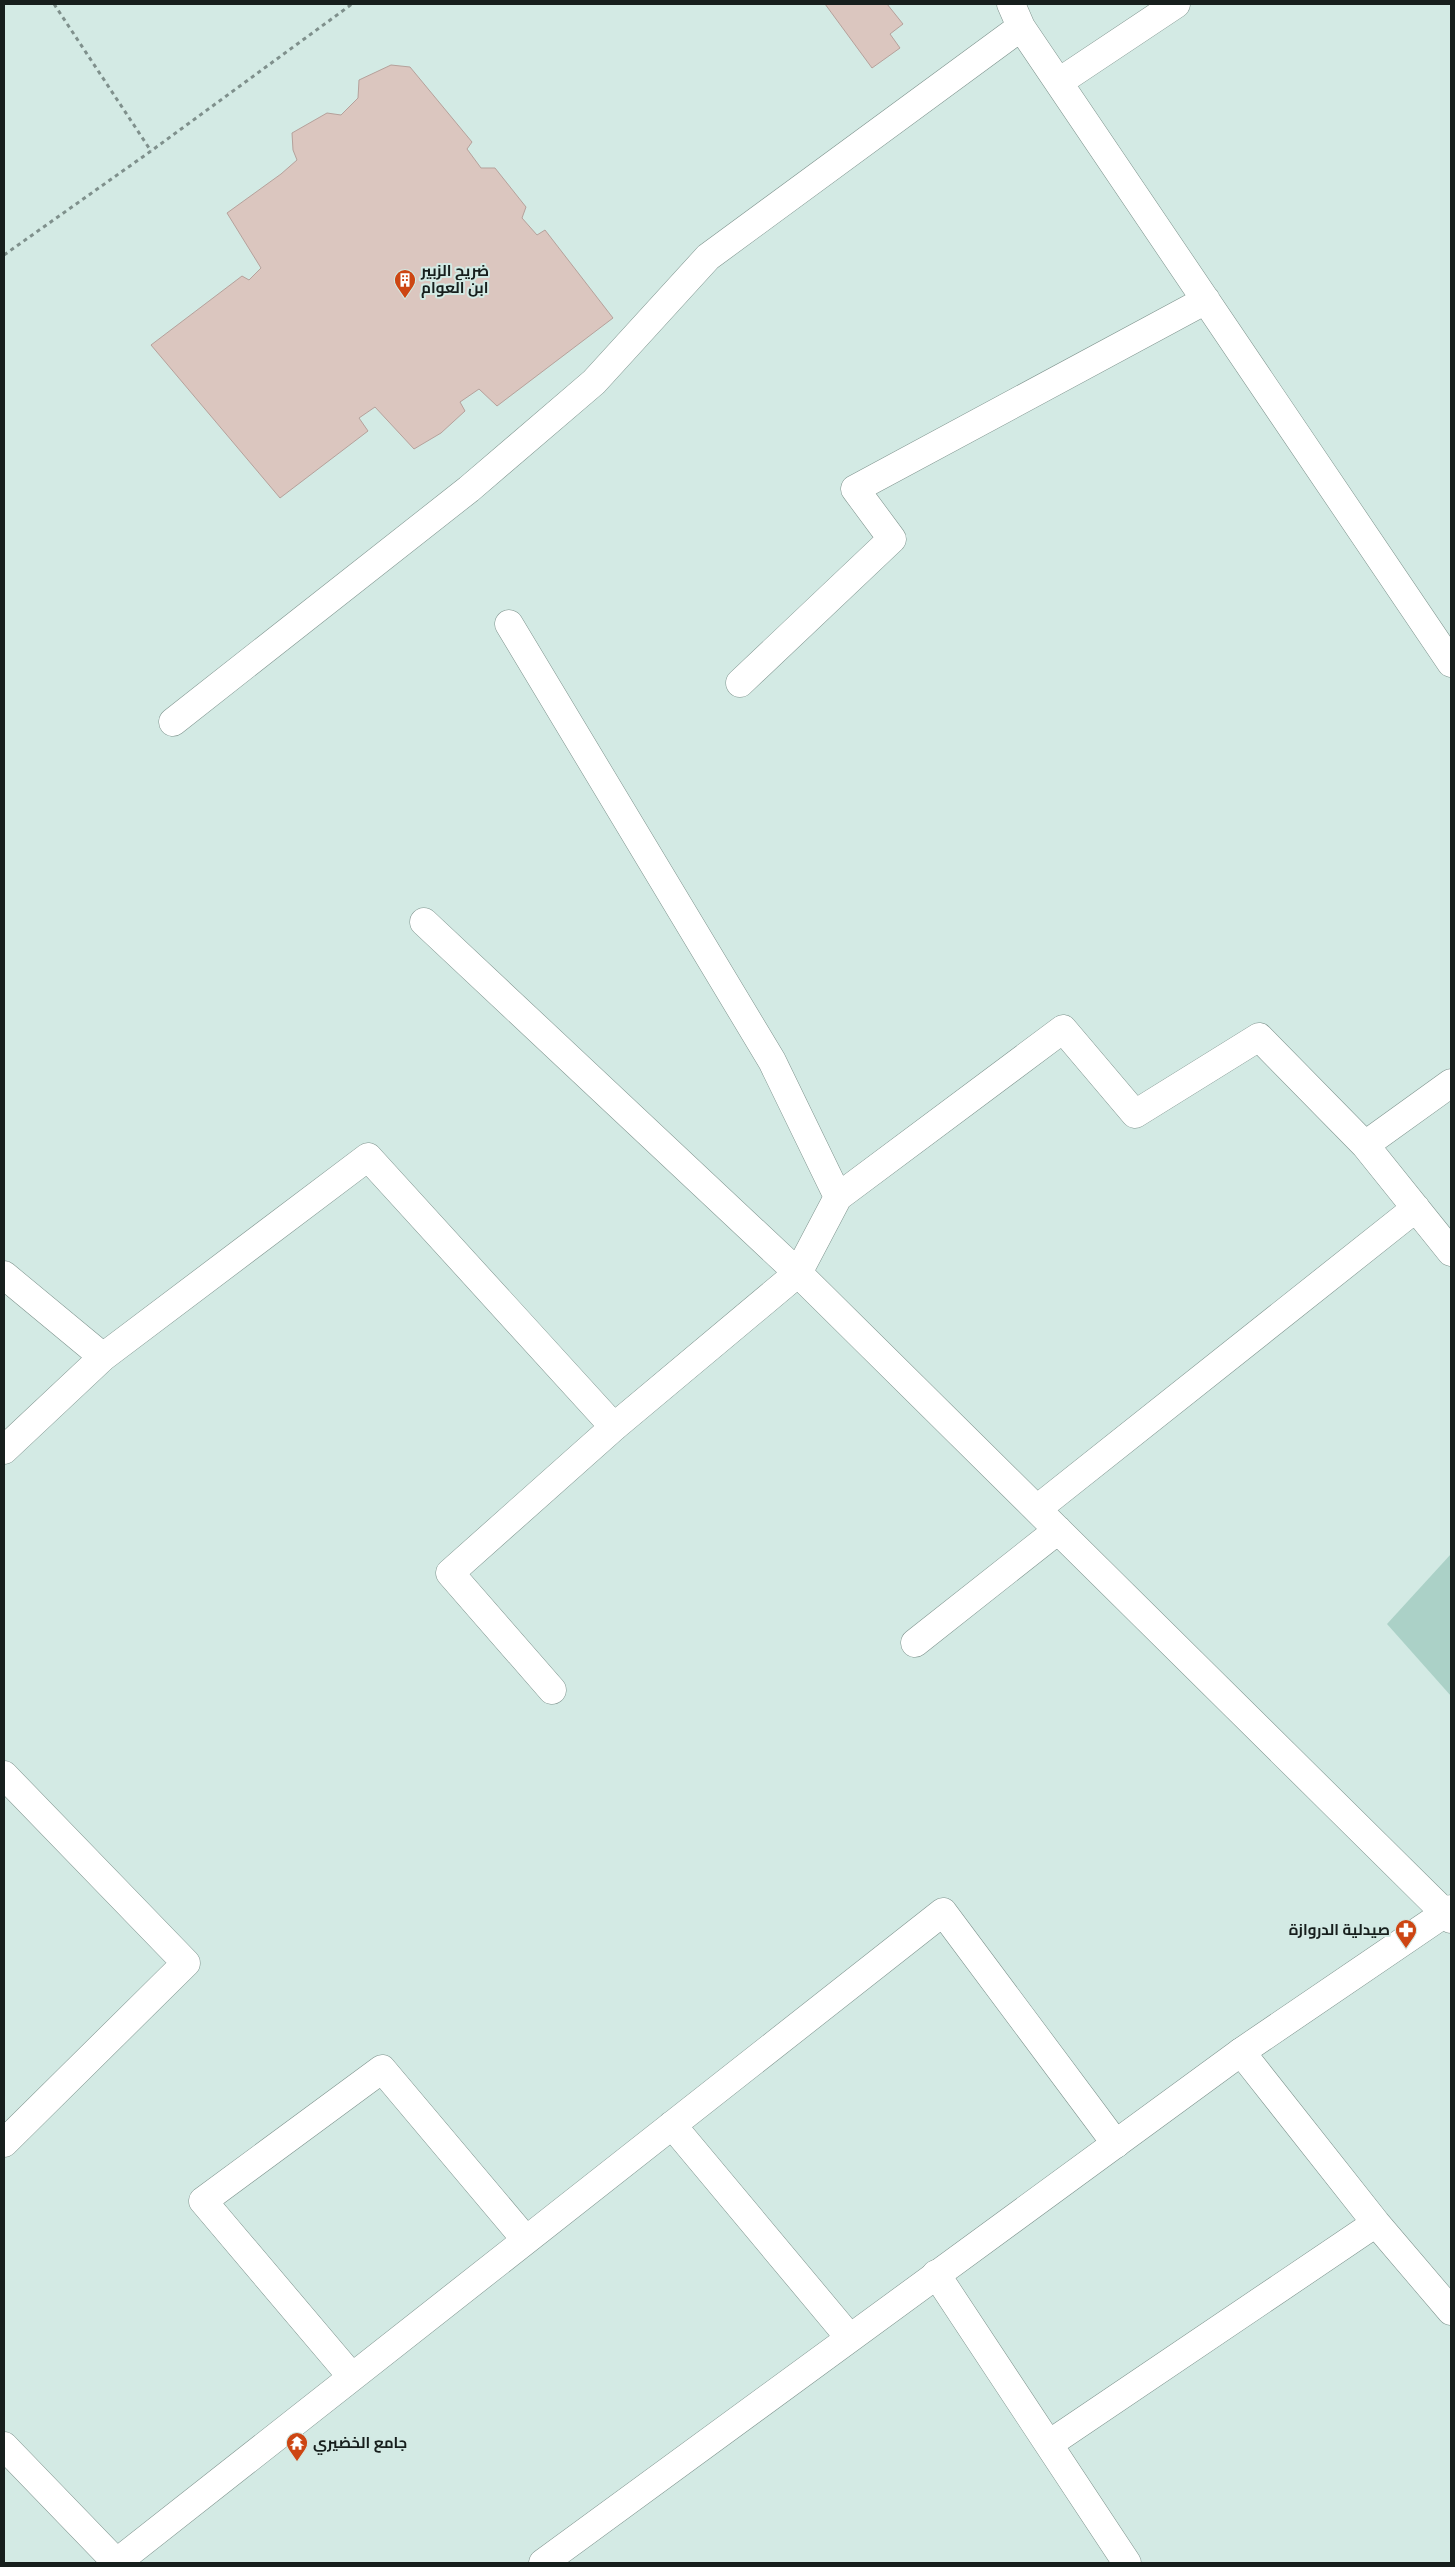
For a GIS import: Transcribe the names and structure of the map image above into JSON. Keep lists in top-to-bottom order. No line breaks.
{"places":{"building":["ضريح الزبير ابن العوام"],"pharmacy":["صيدلية الدروازة"],"temple":["جامع الخضيري"]}}
